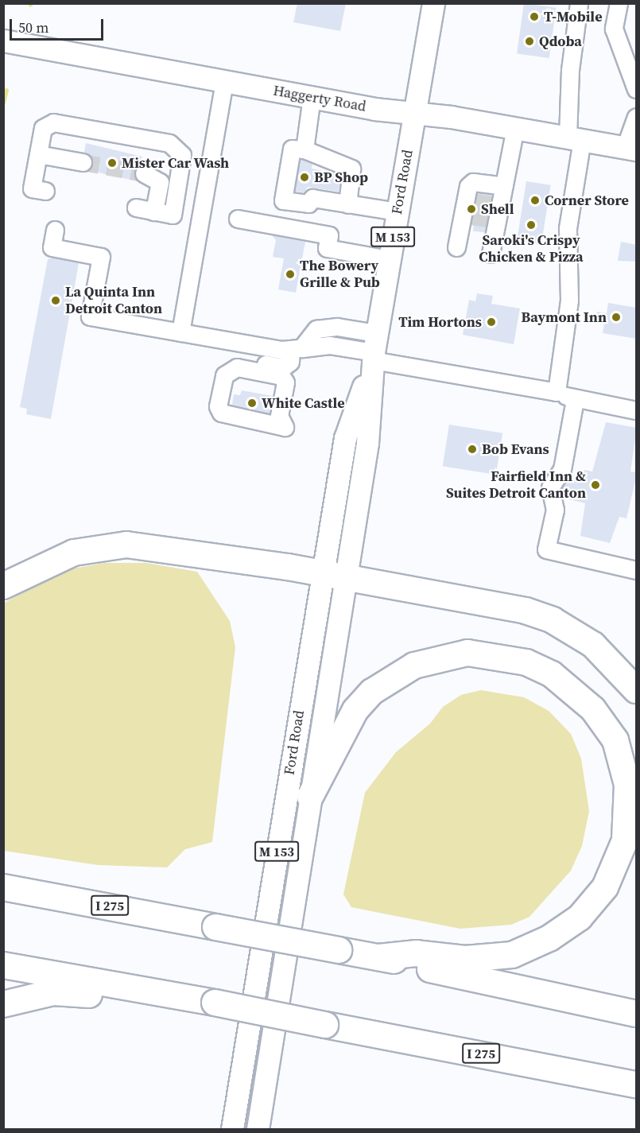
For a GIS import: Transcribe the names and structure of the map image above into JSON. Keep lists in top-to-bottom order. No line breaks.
{"streets":{"highway":["I 275"],"main road":["Haggerty Road","Ford Road","M 153"]},"crossings":[["Haggerty Road","Ford Road"]],"places":["T-Mobile","Qdoba","Mister Car Wash","BP Shop","Corner Store","Shell","Saroki's Crispy Chicken & Pizza","The Bowery Grille & Pub","La Quinta Inn Detroit Canton","Baymont Inn","Tim Hortons","White Castle","Bob Evans","Fairfield Inn & Suites Detroit Canton"],"scale_bar":"50 m"}
